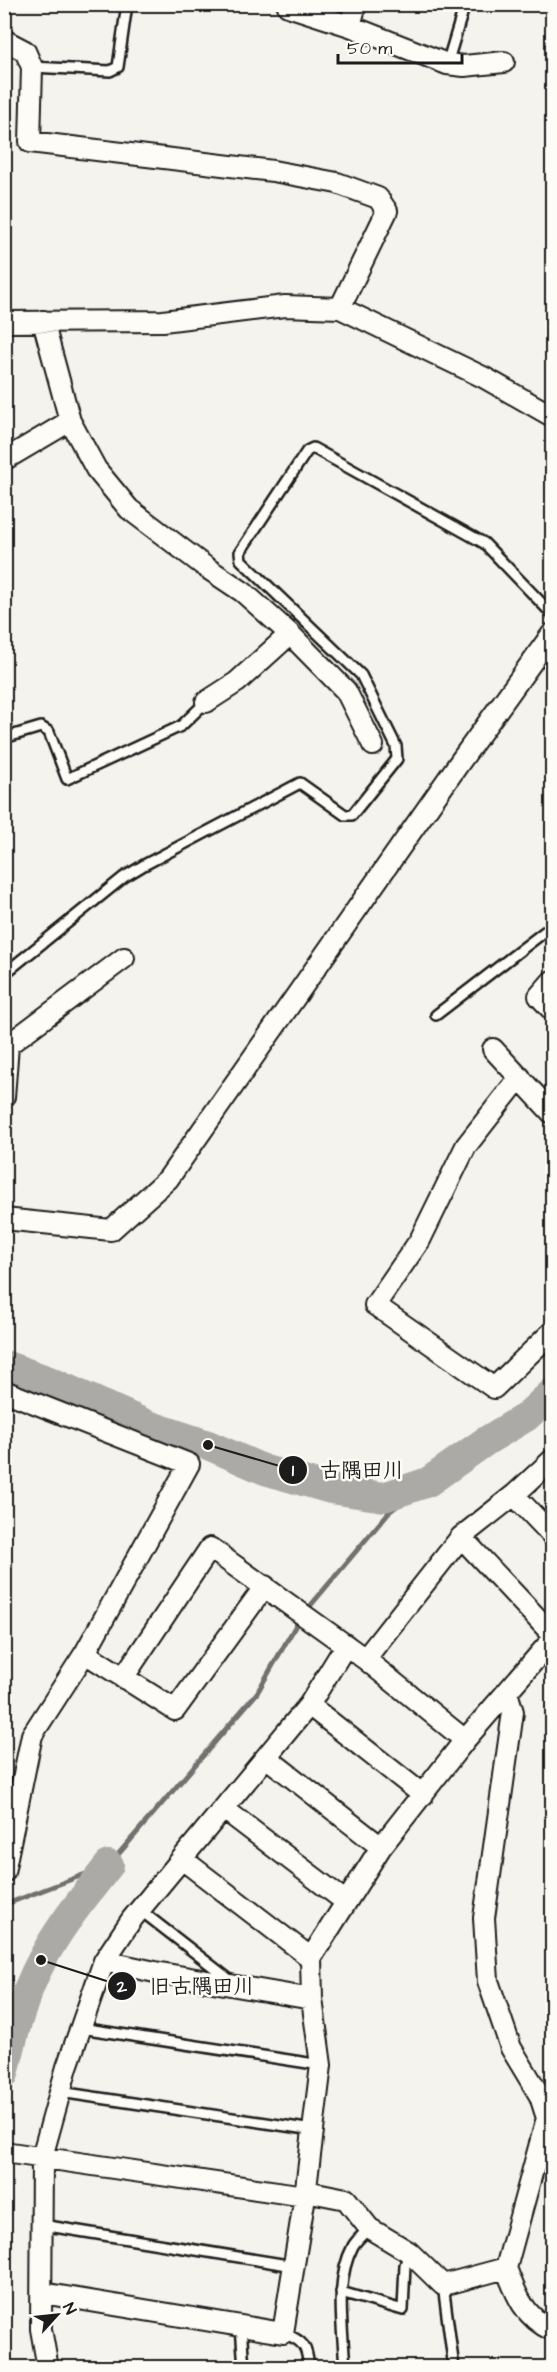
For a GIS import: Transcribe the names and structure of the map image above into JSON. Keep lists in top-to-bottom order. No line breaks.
{"places":["古隅田川","旧古隅田川"],"scale_bar":"50 m","north":"top right"}
